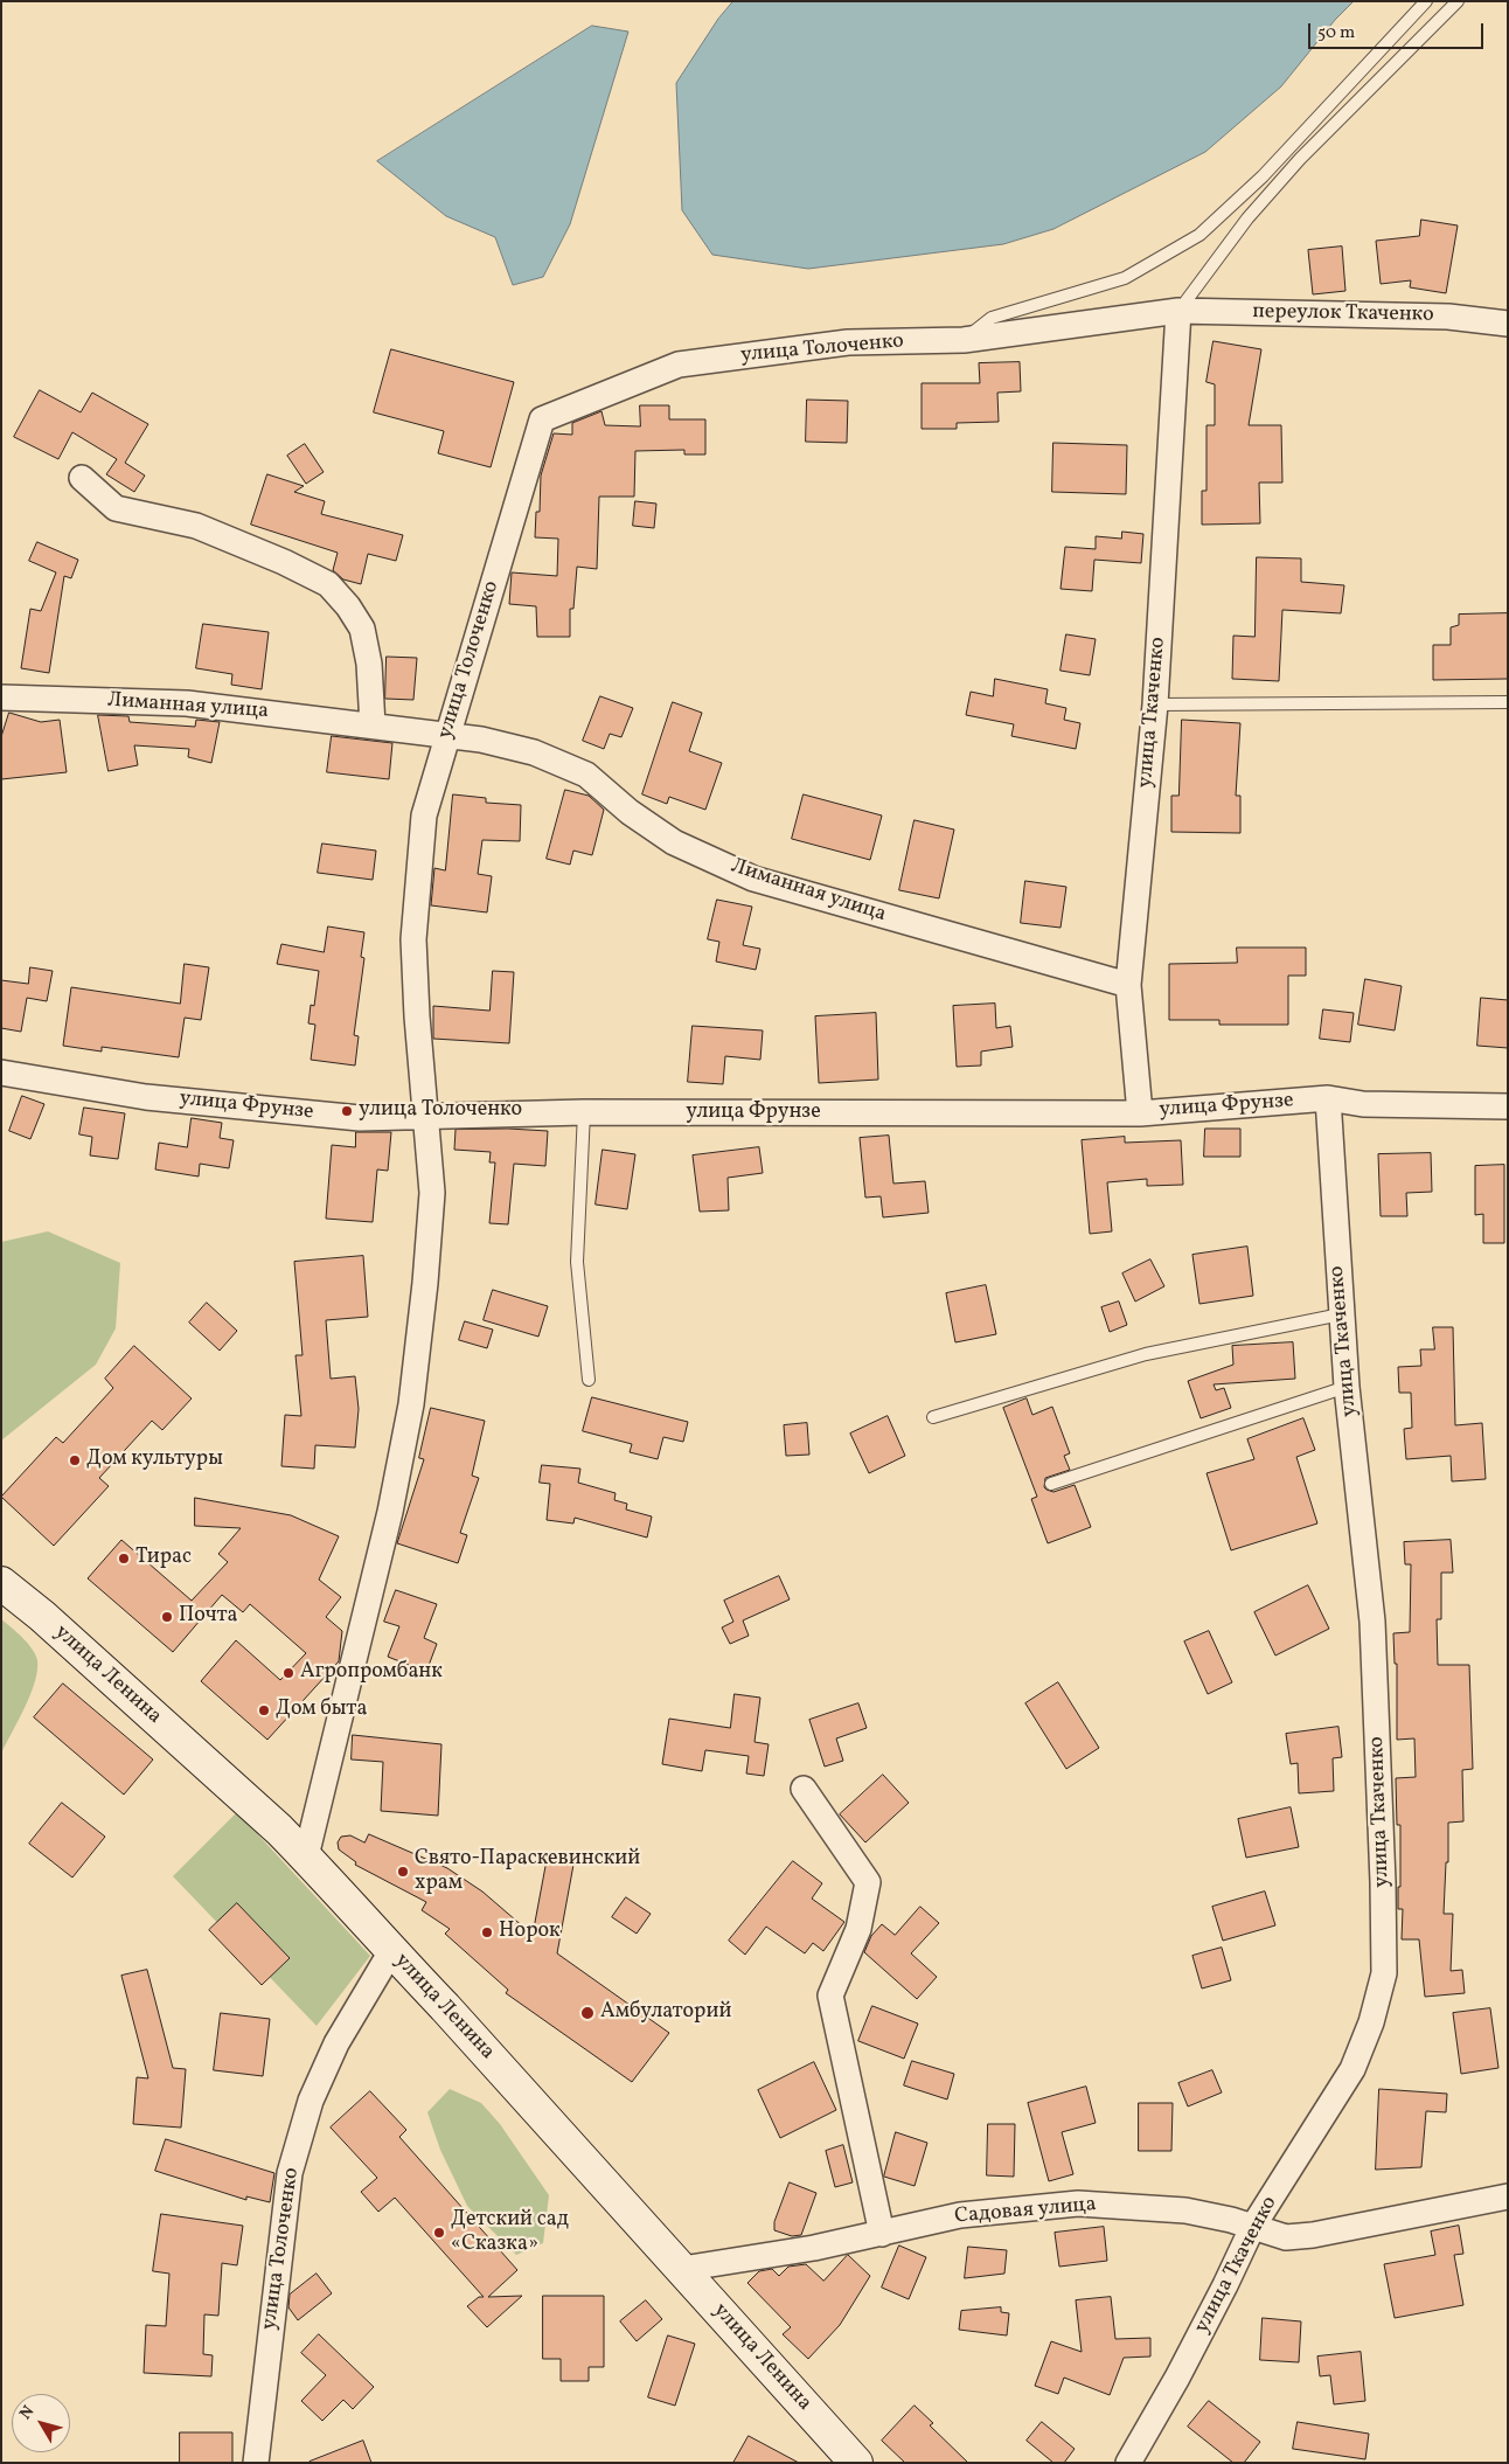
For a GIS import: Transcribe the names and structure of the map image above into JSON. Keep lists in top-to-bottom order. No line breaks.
{"streets":{"street":["переулок Ткаченко","улица Толоченко","Лиманная улица","улица Ткаченко","улица Фрунзе","улица Ленина","Садовая улица"]},"crossings":[["переулок Ткаченко","улица Толоченко"],["переулок Ткаченко","улица Ткаченко"],["улица Толоченко","Лиманная улица"],["улица Толоченко","улица Ткаченко"],["улица Толоченко","улица Фрунзе"],["улица Толоченко","улица Ленина"],["Лиманная улица","улица Ткаченко"],["улица Ткаченко","улица Фрунзе"],["улица Ткаченко","Садовая улица"],["улица Ленина","Садовая улица"]],"places":["улица Толоченко","Дом культуры","Тирас","Почта","Агропромбанк","Дом быта","Свято-Параскевинский храм","Норок","Амбулаторий","Детский сад «Сказка»"],"scale_bar":"50 m","north":"top left"}
